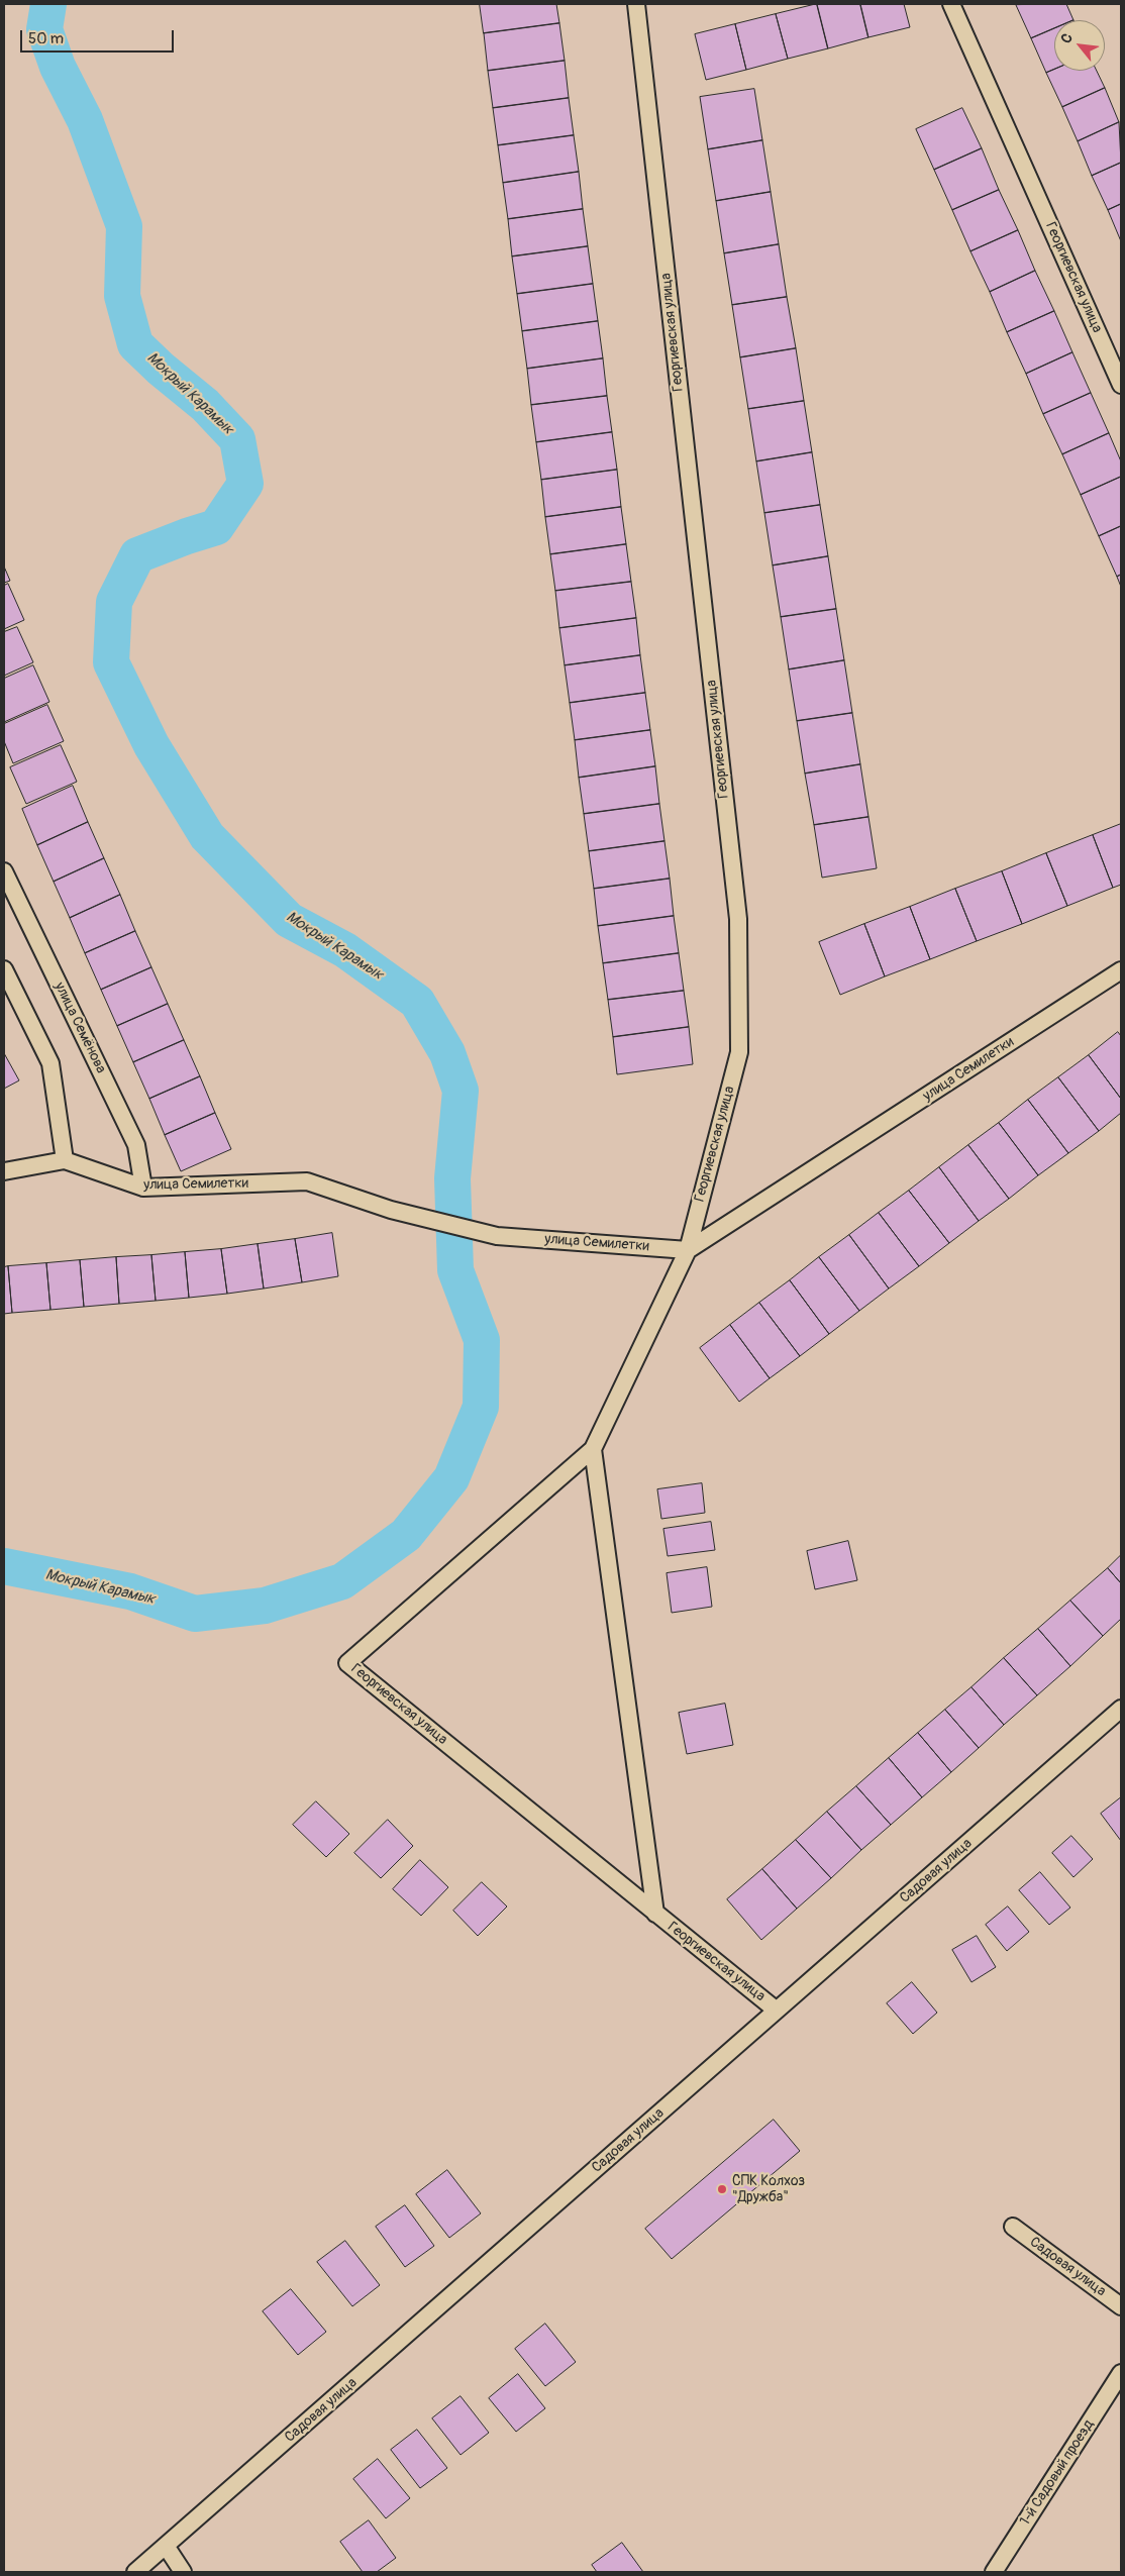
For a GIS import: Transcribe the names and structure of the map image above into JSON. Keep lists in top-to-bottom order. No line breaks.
{"streets":{"street":["Георгиевская улица","улица Семёнова","улица Семилетки","Садовая улица","1-й Садовый проезд"]},"crossings":[["Георгиевская улица","улица Семилетки"],["Георгиевская улица","Садовая улица"],["улица Семёнова","улица Семилетки"]],"water":["Мокрый Карамык"],"places":["СПК Колхоз \"Дружба\""],"scale_bar":"50 m","north":"top left"}
